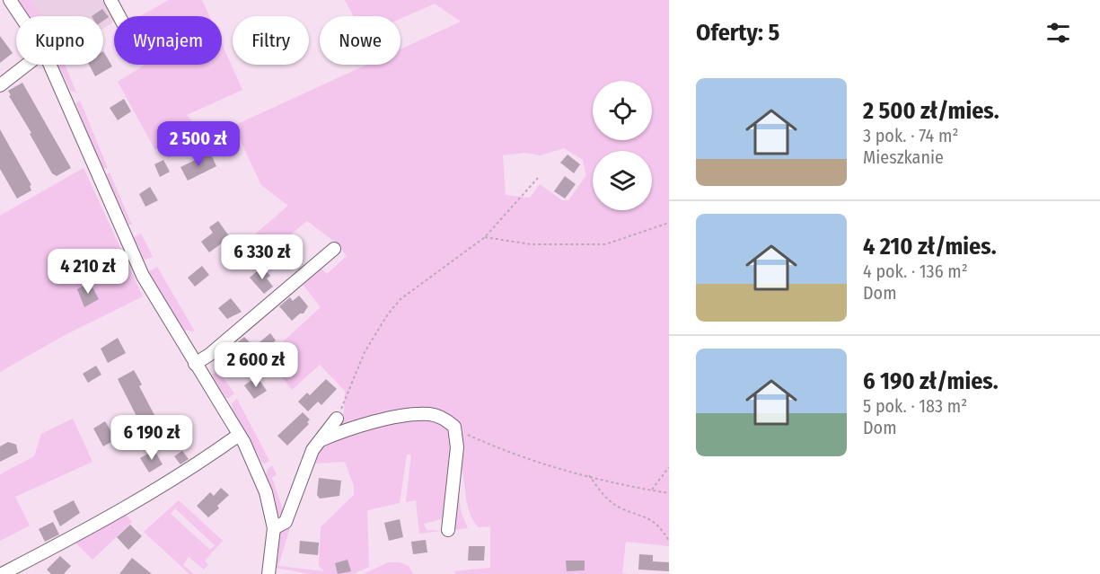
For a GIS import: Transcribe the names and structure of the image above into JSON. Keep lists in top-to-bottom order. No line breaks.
{"page":{"heading":"Oferty: 5","chip":["Kupno","Wynajem","Filtry","Nowe"],"list":[{"name":"2 500 zł/mies.","note":"3 pok. · 74 m² · Mieszkanie"},{"name":"4 210 zł/mies.","note":"4 pok. · 136 m² · Dom"},{"name":"6 190 zł/mies.","note":"5 pok. · 183 m² · Dom"}],"price":["2 500 zł","6 330 zł","4 210 zł","2 600 zł","6 190 zł"]}}
